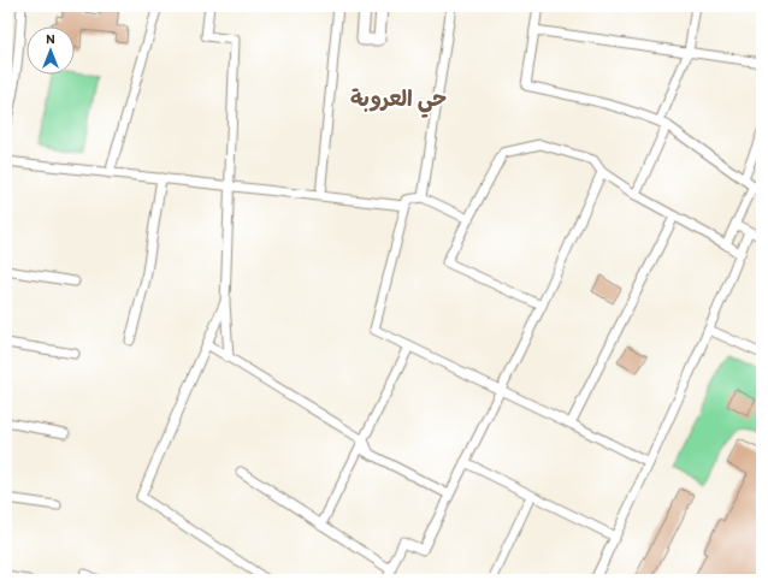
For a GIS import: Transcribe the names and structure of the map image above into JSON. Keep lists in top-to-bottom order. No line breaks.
{"districts":["حي العروبة"],"north":"top"}
